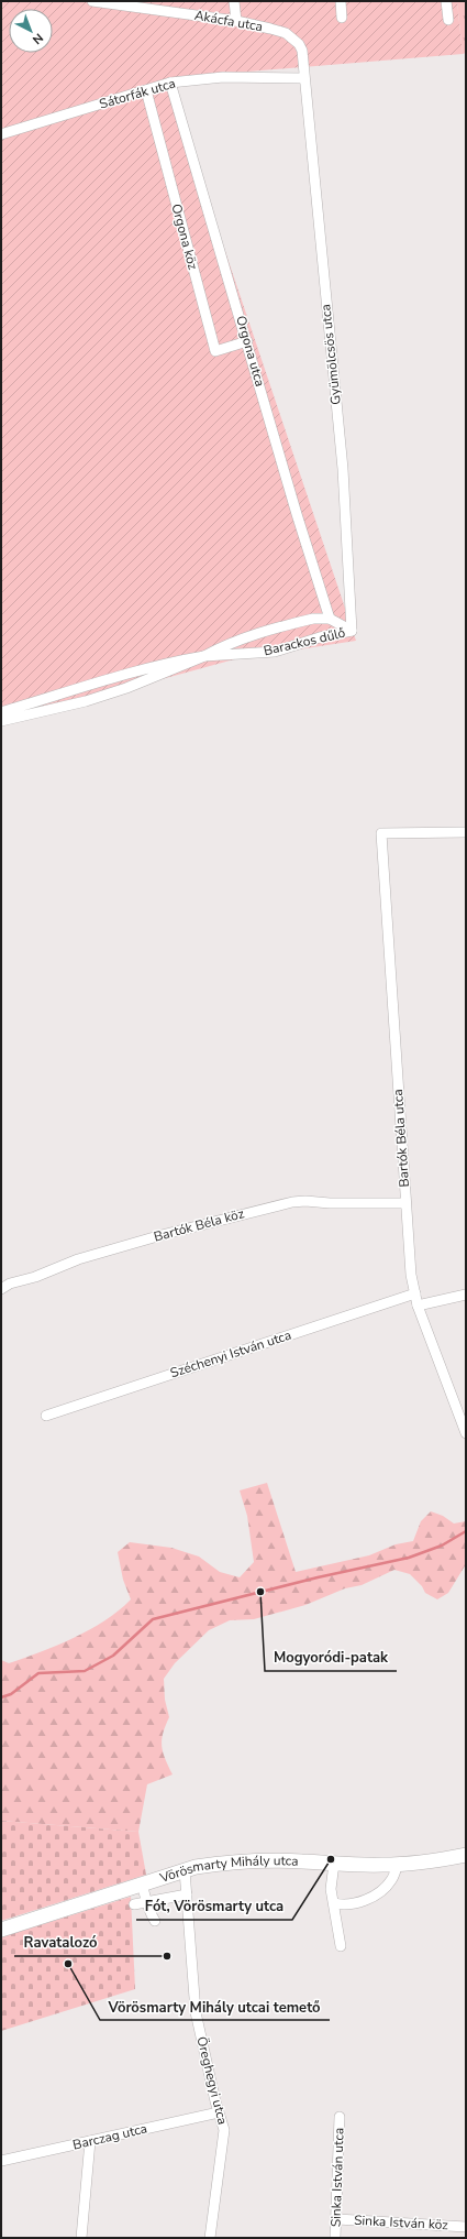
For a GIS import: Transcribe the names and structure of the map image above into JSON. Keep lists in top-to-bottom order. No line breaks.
{"streets":{"main road":["Vörösmarty Mihály utca"],"street":["Akácfa utca","Sátorfák utca","Orgona köz","Orgona utca","Gyümölcsös utca","Barackos dűlő","Bartók Béla utca","Bartók Béla köz","Széchenyi István utca","Öreghegyi utca","Barczag utca","Sinka István utca","Sinka István köz"]},"crossings":[["Akácfa utca","Sátorfák utca"],["Akácfa utca","Gyümölcsös utca"],["Sátorfák utca","Orgona köz"],["Sátorfák utca","Orgona utca"],["Sátorfák utca","Gyümölcsös utca"],["Orgona köz","Orgona utca"],["Orgona utca","Barackos dűlő"],["Gyümölcsös utca","Barackos dűlő"],["Bartók Béla utca","Bartók Béla köz"],["Bartók Béla utca","Széchenyi István utca"],["Vörösmarty Mihály utca","Öreghegyi utca"],["Öreghegyi utca","Barczag utca"],["Sinka István utca","Sinka István köz"]],"places":["Mogyoródi-patak","Fót, Vörösmarty utca","Ravatalozó","Vörösmarty Mihály utcai temető"],"north":"bottom right"}
